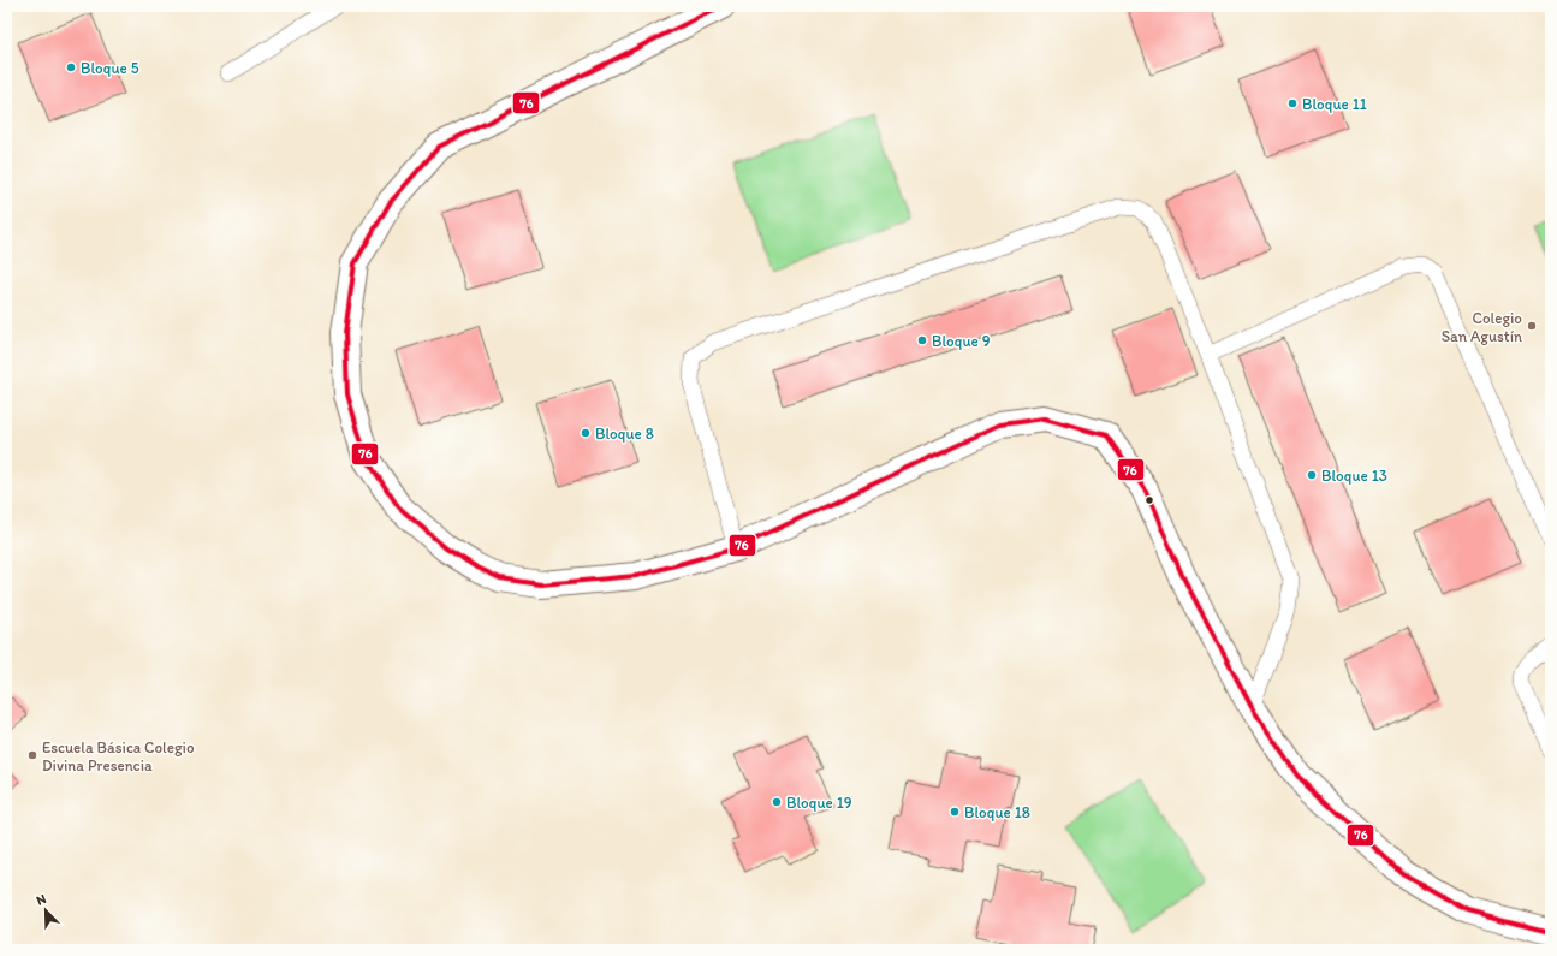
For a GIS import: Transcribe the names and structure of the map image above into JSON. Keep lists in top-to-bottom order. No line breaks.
{"places":["Bloque 5","Bloque 11","Colegio San Agustín","Bloque 9","Bloque 8","Bloque 13","Escuela Básica Colegio Divina Presencia","Bloque 19","Bloque 18"],"lines":["transit line 76"],"north":"top left"}
